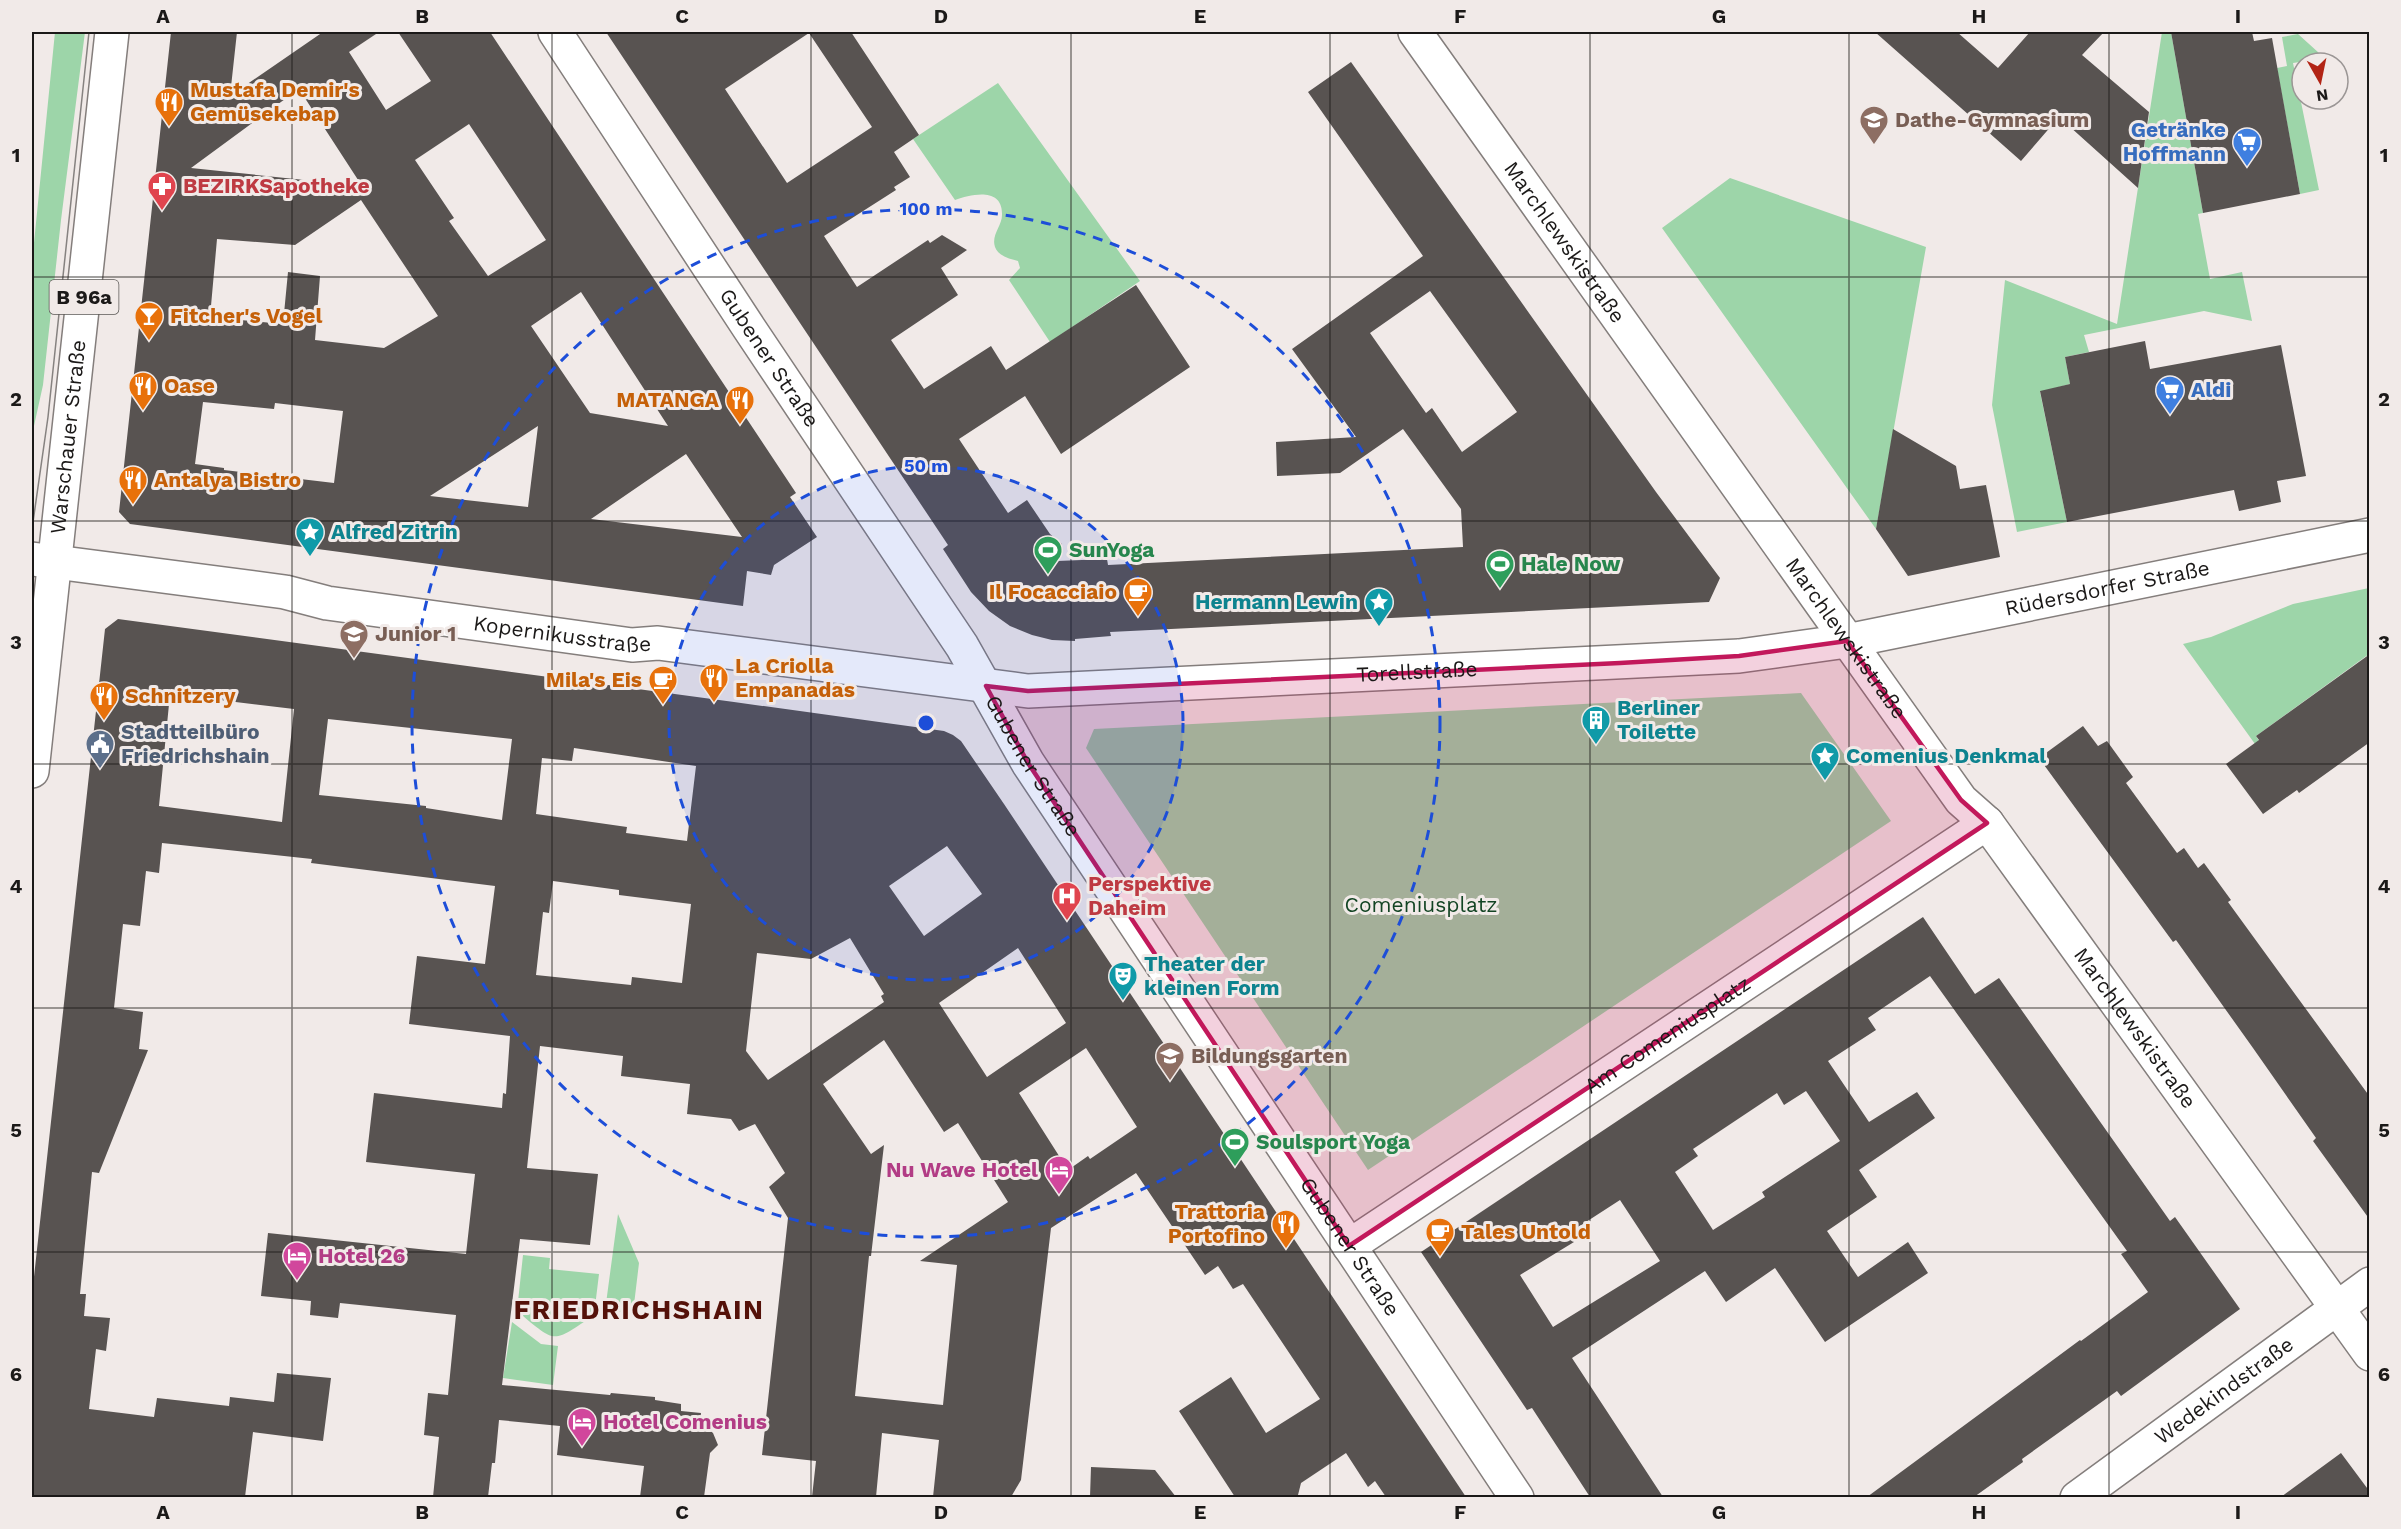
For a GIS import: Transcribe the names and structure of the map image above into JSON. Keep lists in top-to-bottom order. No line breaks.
{"streets":{"street":["Marchlewskistraße","B 96a","Gubener Straße","Warschauer Straße","Rüdersdorfer Straße","Kopernikusstraße","Torellstraße","Am Comeniusplatz","Wedekindstraße"]},"crossings":[["Marchlewskistraße","Rüdersdorfer Straße"],["Marchlewskistraße","Torellstraße"],["Marchlewskistraße","Am Comeniusplatz"],["Marchlewskistraße","Wedekindstraße"],["Gubener Straße","Kopernikusstraße"],["Gubener Straße","Torellstraße"],["Gubener Straße","Am Comeniusplatz"],["Warschauer Straße","Kopernikusstraße"],["Rüdersdorfer Straße","Torellstraße"],["Kopernikusstraße","Torellstraße"]],"districts":["FRIEDRICHSHAIN"],"parks":["Comeniusplatz"],"places":{"restaurant":["Mustafa Demir's Gemüsekebap","Oase","MATANGA","Antalya Bistro","La Criolla Empanadas","Schnitzery","Trattoria Portofino"],"school or university":["Dathe-Gymnasium","Junior 1","Bildungsgarten"],"supermarket":["Getränke Hoffmann","Aldi"],"pharmacy":["BEZIRKSapotheke"],"bar":["Fitcher's Vogel"],"place":["Alfred Zitrin","Hermann Lewin","Comenius Denkmal"],"sports":["SunYoga","Hale Now","Soulsport Yoga"],"cafe":["Il Focacciaio","Mila's Eis","Tales Untold"],"building":["Berliner Toilette"],"public building":["Stadtteilbüro Friedrichshain"],"hospital":["Perspektive Daheim"],"theatre":["Theater der kleinen Form"],"hotel":["Nu Wave Hotel","Hotel 26","Hotel Comenius"]},"north":"bottom","grid":{"columns":["A","B","C","D","E","F","G","H","I"],"rows":["1","2","3","4","5","6"]},"rings":["100 m","50 m"]}
